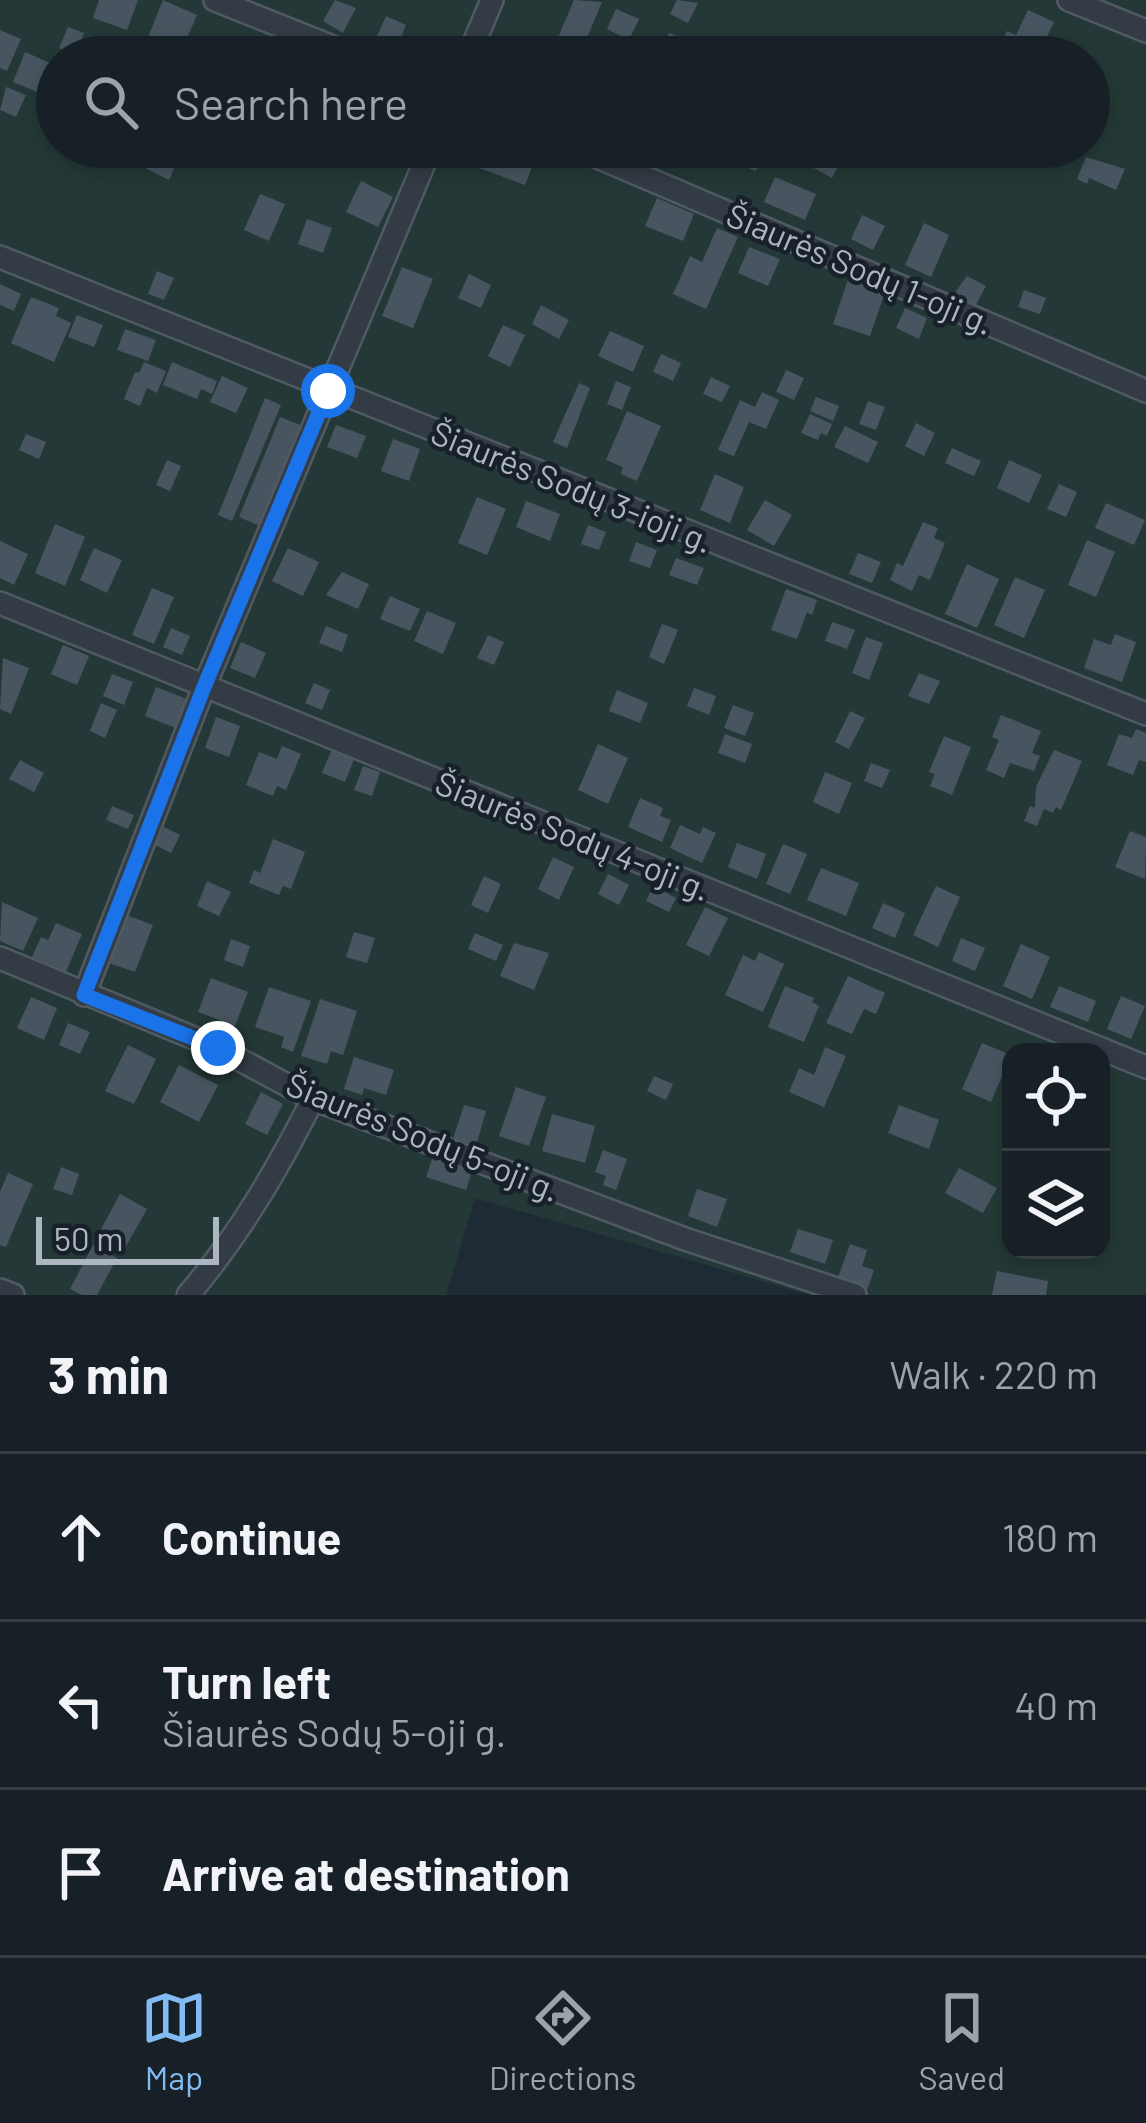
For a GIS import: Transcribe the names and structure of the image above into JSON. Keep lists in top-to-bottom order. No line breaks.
{"streets":{"street":["Šiaurės Sodų 1-oji g.","Šiaurės Sodų 3-ioji g.","Šiaurės Sodų 4-oji g.","Šiaurės Sodų 5-oji g."]},"scale_bar":"50 m","page":{"search":"Search here","scale":"50 m","heading":["3 min","Walk · 220 m"],"list":[["Continue","180 m"],["Turn left","Šiaurės Sodų 5-oji g.","40 m"],"Arrive at destination"],"nav":["Map","Directions","Saved"]}}
